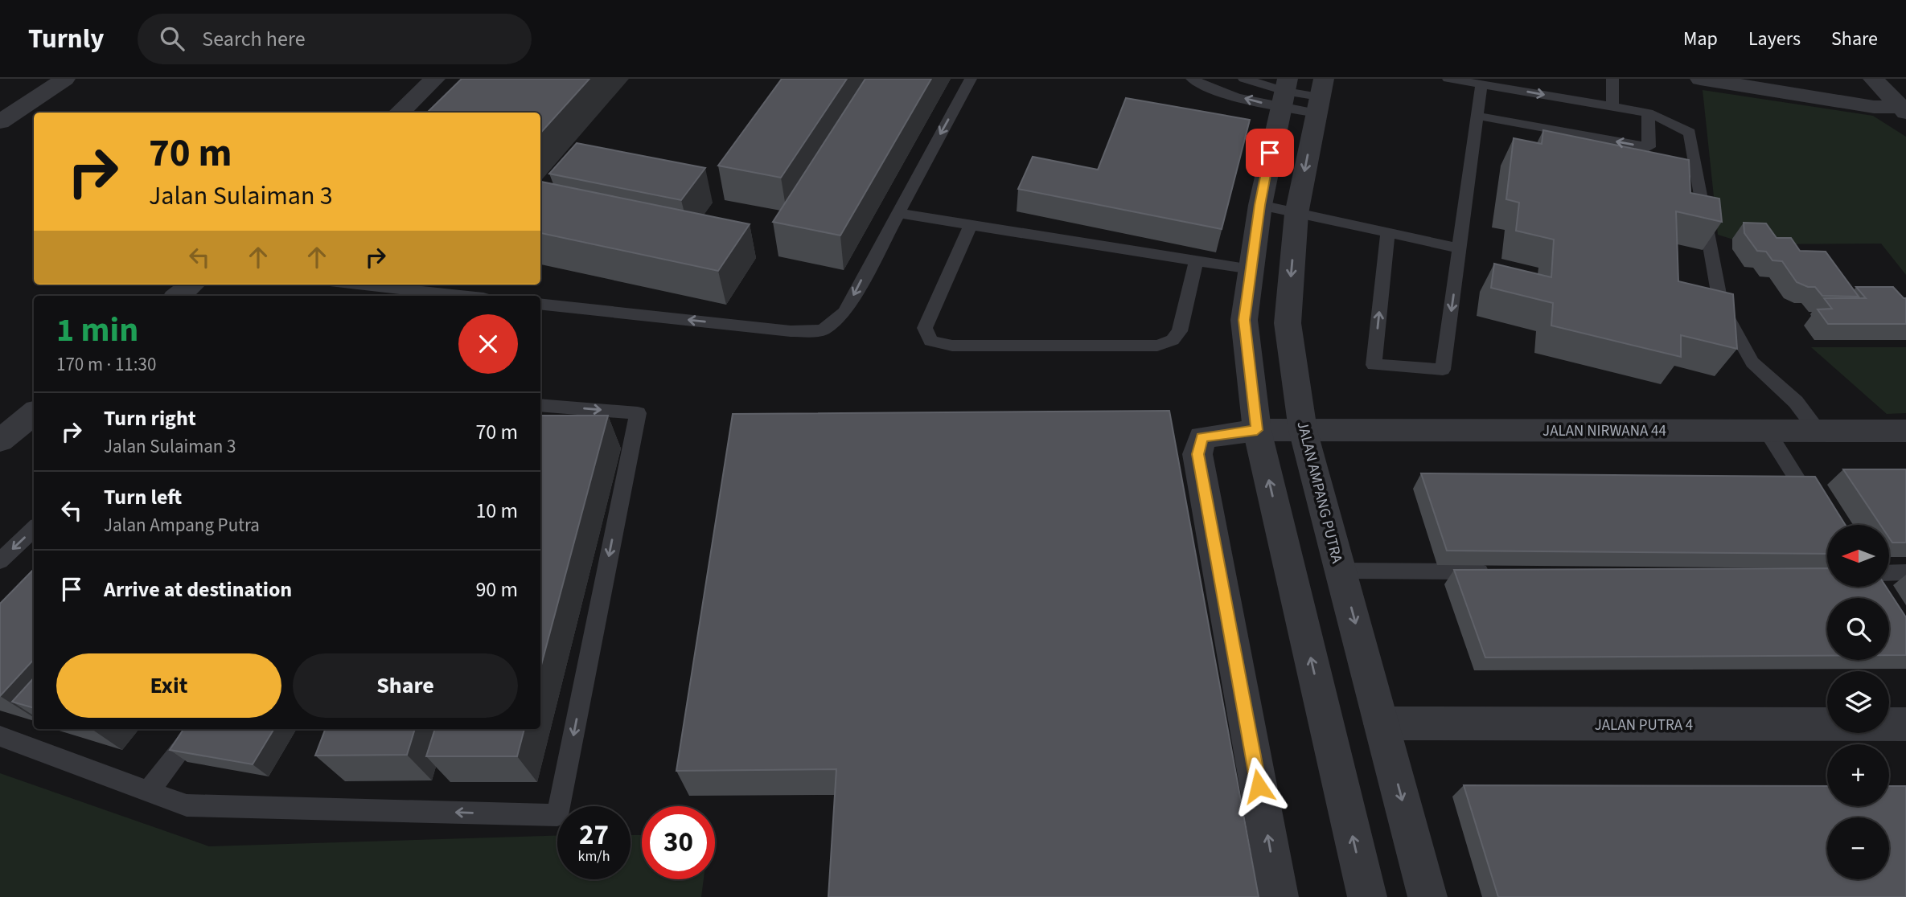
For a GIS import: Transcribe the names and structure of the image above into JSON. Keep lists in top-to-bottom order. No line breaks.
{"streets":{"street":["JALAN NIRWANA 44","JALAN AMPANG PUTRA","JALAN PUTRA 4"]},"crossings":[["JALAN NIRWANA 44","JALAN AMPANG PUTRA"],["JALAN AMPANG PUTRA","JALAN PUTRA 4"]],"north":"left","page":{"header":"Turnly","search":"Search here","nav":["Map","Layers","Share"],"turn":["70 m","Jalan Sulaiman 3"],"heading":["1 min","170 m · 11:30"],"list":[{"name":"Turn right","note":"Jalan Sulaiman 3","value":"70 m"},{"name":"Turn left","note":"Jalan Ampang Putra","value":"10 m"},{"name":"Arrive at destination","value":"90 m"}],"map_buttons":["+","−"],"buttons":["Exit","Share"],"speed":"27 km/h","limit":"30"}}
